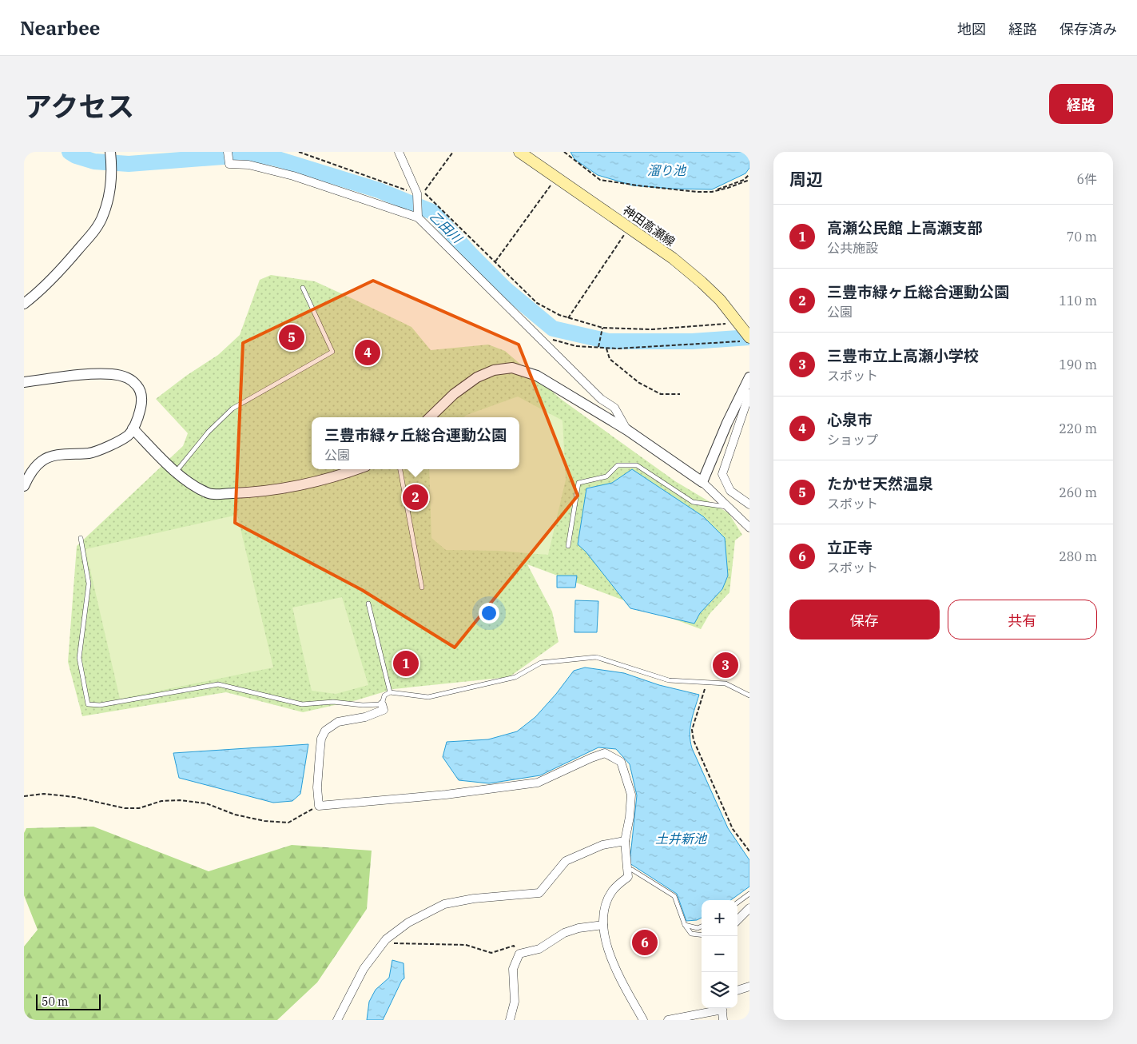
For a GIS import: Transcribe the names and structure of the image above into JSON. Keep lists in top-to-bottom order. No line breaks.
{"streets":{"main road":["神田高瀬線"]},"water":["溜り池","乙田川","土井新池"],"scale_bar":"50 m","page":{"header":"Nearbee","nav":["地図","経路","保存済み"],"title":"アクセス","buttons":["経路",["保存","共有"]],"heading":["周辺","6件"],"list":[{"mark":"1","name":"高瀬公民館 上高瀬支部","note":"公共施設","value":"70 m"},{"mark":"2","name":"三豊市緑ヶ丘総合運動公園","note":"公園","value":"110 m"},{"mark":"3","name":"三豊市立上高瀬小学校","note":"スポット","value":"190 m"},{"mark":"4","name":"心泉市","note":"ショップ","value":"220 m"},{"mark":"5","name":"たかせ天然温泉","note":"スポット","value":"260 m"},{"mark":"6","name":"立正寺","note":"スポット","value":"280 m"}],"pins":["5","4","2","1","3","6"],"popup":["三豊市緑ヶ丘総合運動公園","公園"],"map_buttons":["+","−"],"scale":"50 m"}}
